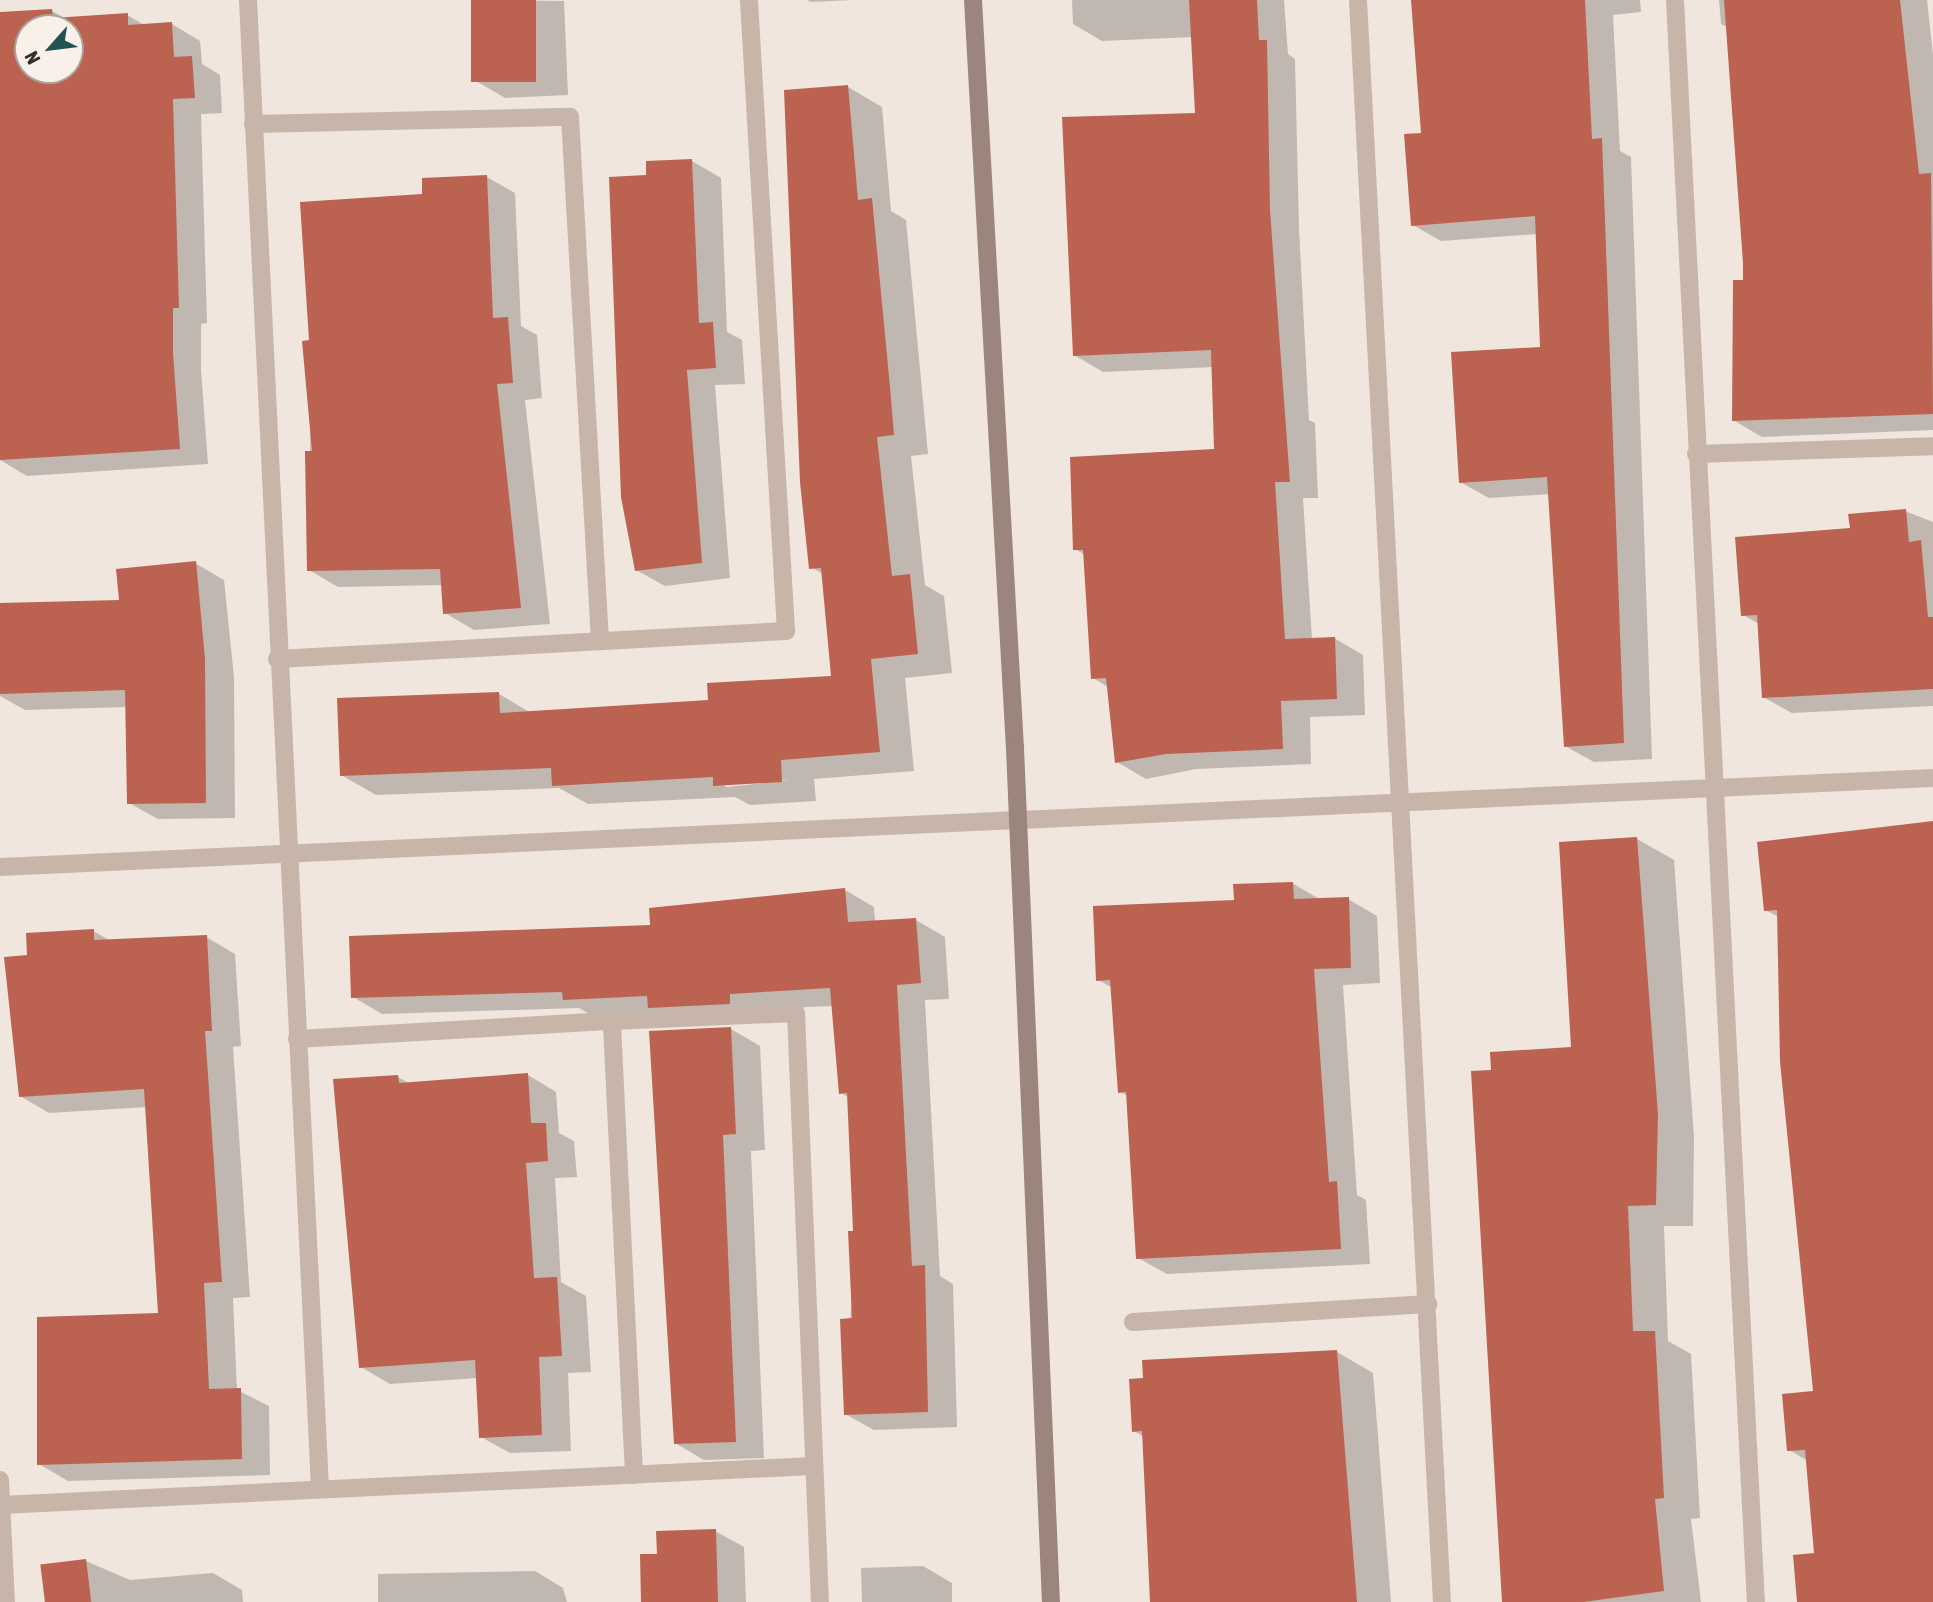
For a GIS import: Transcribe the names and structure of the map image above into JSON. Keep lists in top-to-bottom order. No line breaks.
{"north":"bottom left"}
